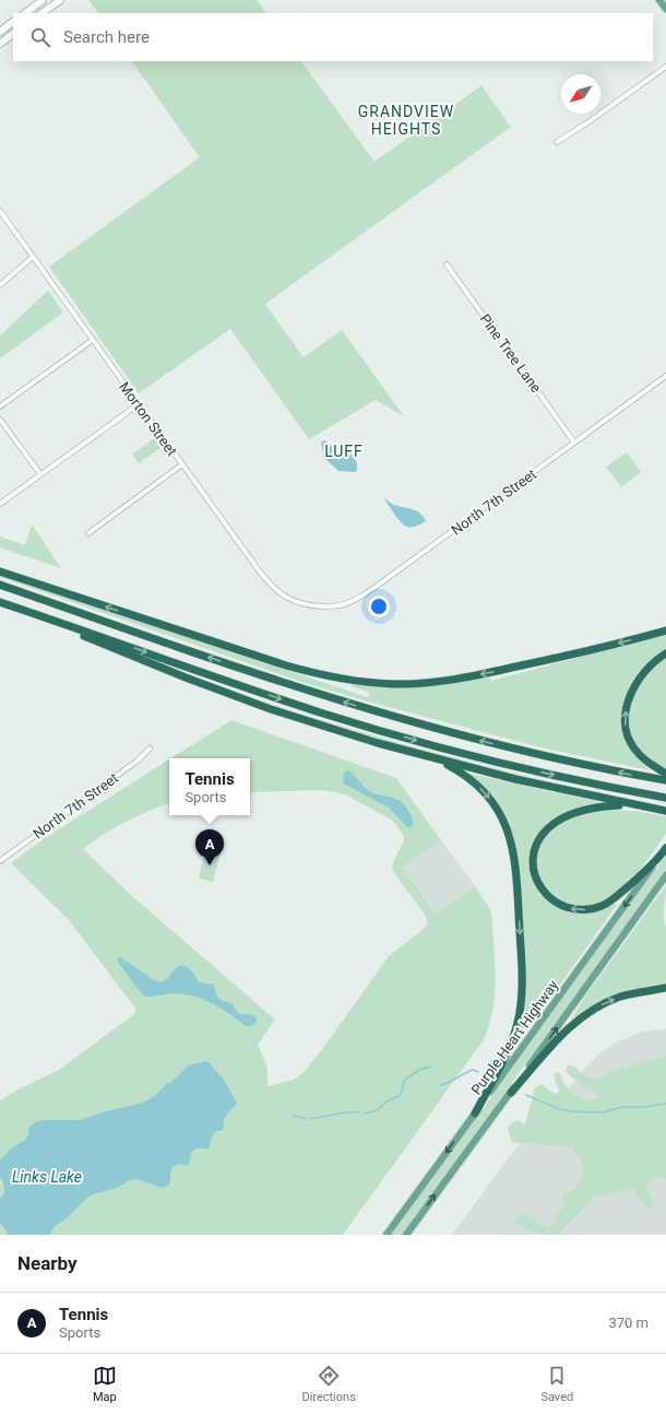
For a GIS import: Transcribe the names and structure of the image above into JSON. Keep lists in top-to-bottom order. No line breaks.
{"streets":{"main road":["Purple Heart Highway"],"street":["Pine Tree Lane","Morton Street","North 7th Street"]},"crossings":[["Pine Tree Lane","North 7th Street"],["Morton Street","North 7th Street"]],"districts":["GRANDVIEW HEIGHTS","LUFF"],"water":["Links Lake"],"north":"bottom left","page":{"search":"Search here","popup":["Tennis","Sports"],"pins":"A","heading":"Nearby","list":[{"mark":"A","name":"Tennis","note":"Sports","value":"370 m"}],"nav":["Map","Directions","Saved"]}}
